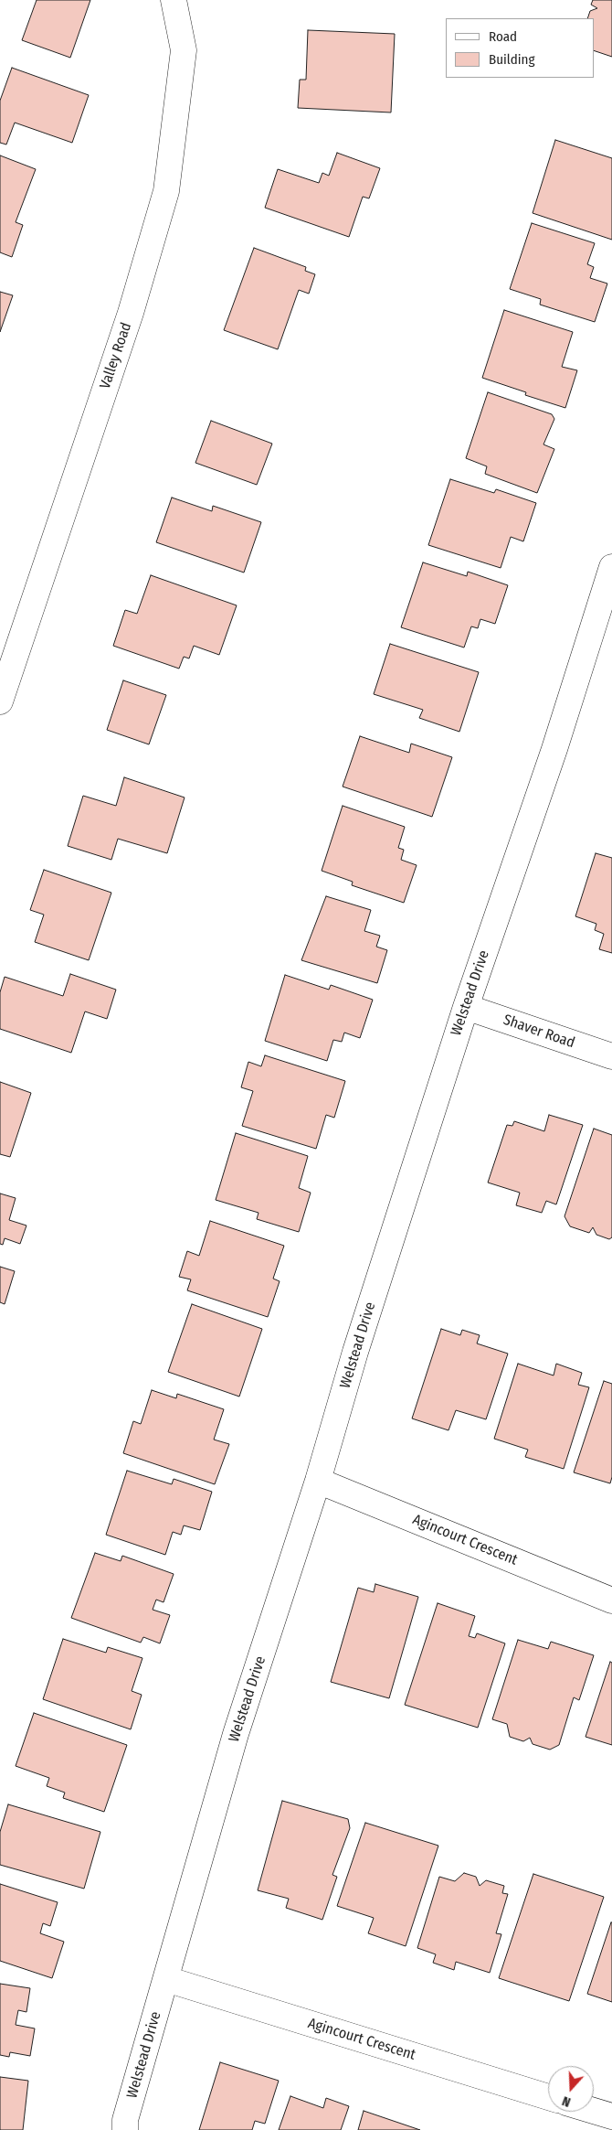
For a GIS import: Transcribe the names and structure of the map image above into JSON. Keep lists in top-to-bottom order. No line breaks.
{"streets":{"street":["Valley Road","Welstead Drive","Shaver Road","Agincourt Crescent"]},"crossings":[["Welstead Drive","Shaver Road"],["Welstead Drive","Agincourt Crescent"]],"legend":["Road","Building"],"north":"bottom"}
